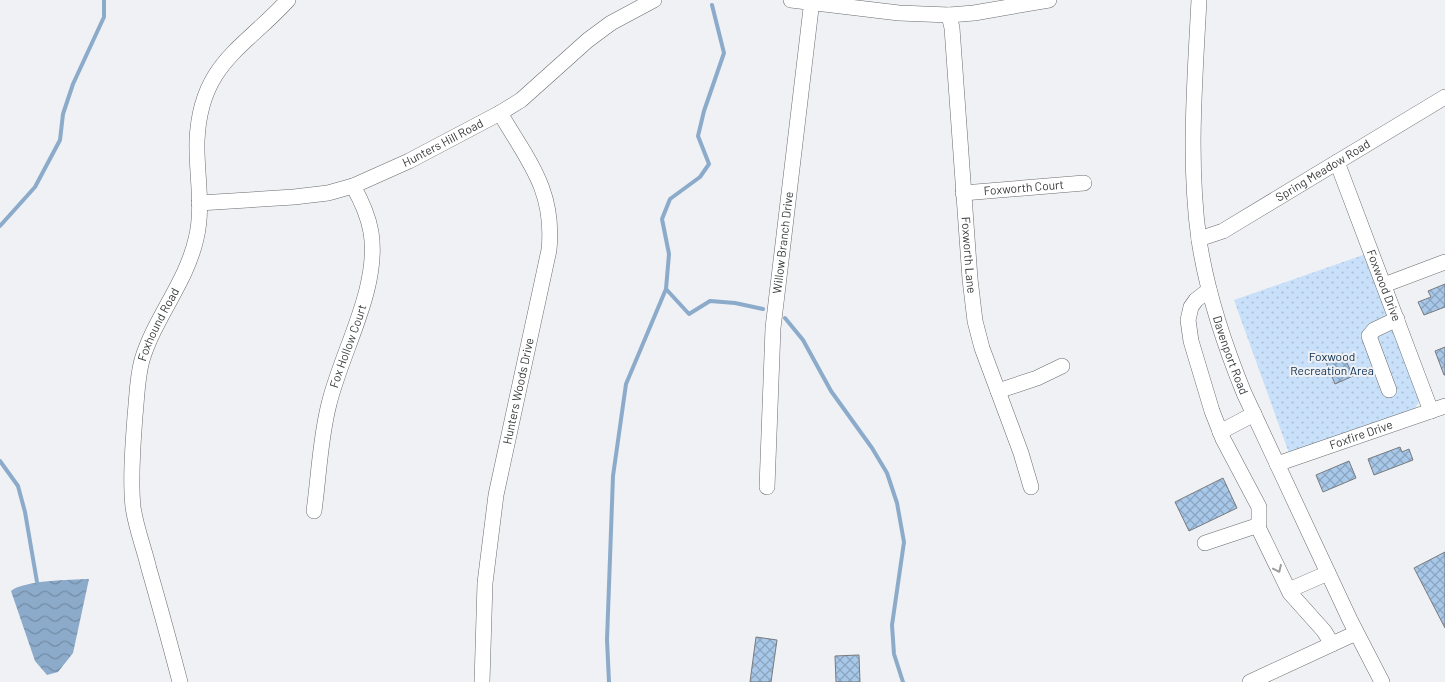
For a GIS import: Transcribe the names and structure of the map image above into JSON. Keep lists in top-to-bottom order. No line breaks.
{"streets":{"street":["Hunters Hill Road","Spring Meadow Road","Foxworth Court","Willow Branch Drive","Foxworth Lane","Foxwood Drive","Foxhound Road","Fox Hollow Court","Davenport Road","Hunters Woods Drive","Foxfire Drive"]},"crossings":[["Hunters Hill Road","Foxhound Road"],["Hunters Hill Road","Fox Hollow Court"],["Hunters Hill Road","Hunters Woods Drive"],["Spring Meadow Road","Foxwood Drive"],["Spring Meadow Road","Davenport Road"],["Foxworth Court","Foxworth Lane"],["Foxwood Drive","Foxfire Drive"],["Davenport Road","Foxfire Drive"]],"parks":["Foxwood Recreation Area"]}
